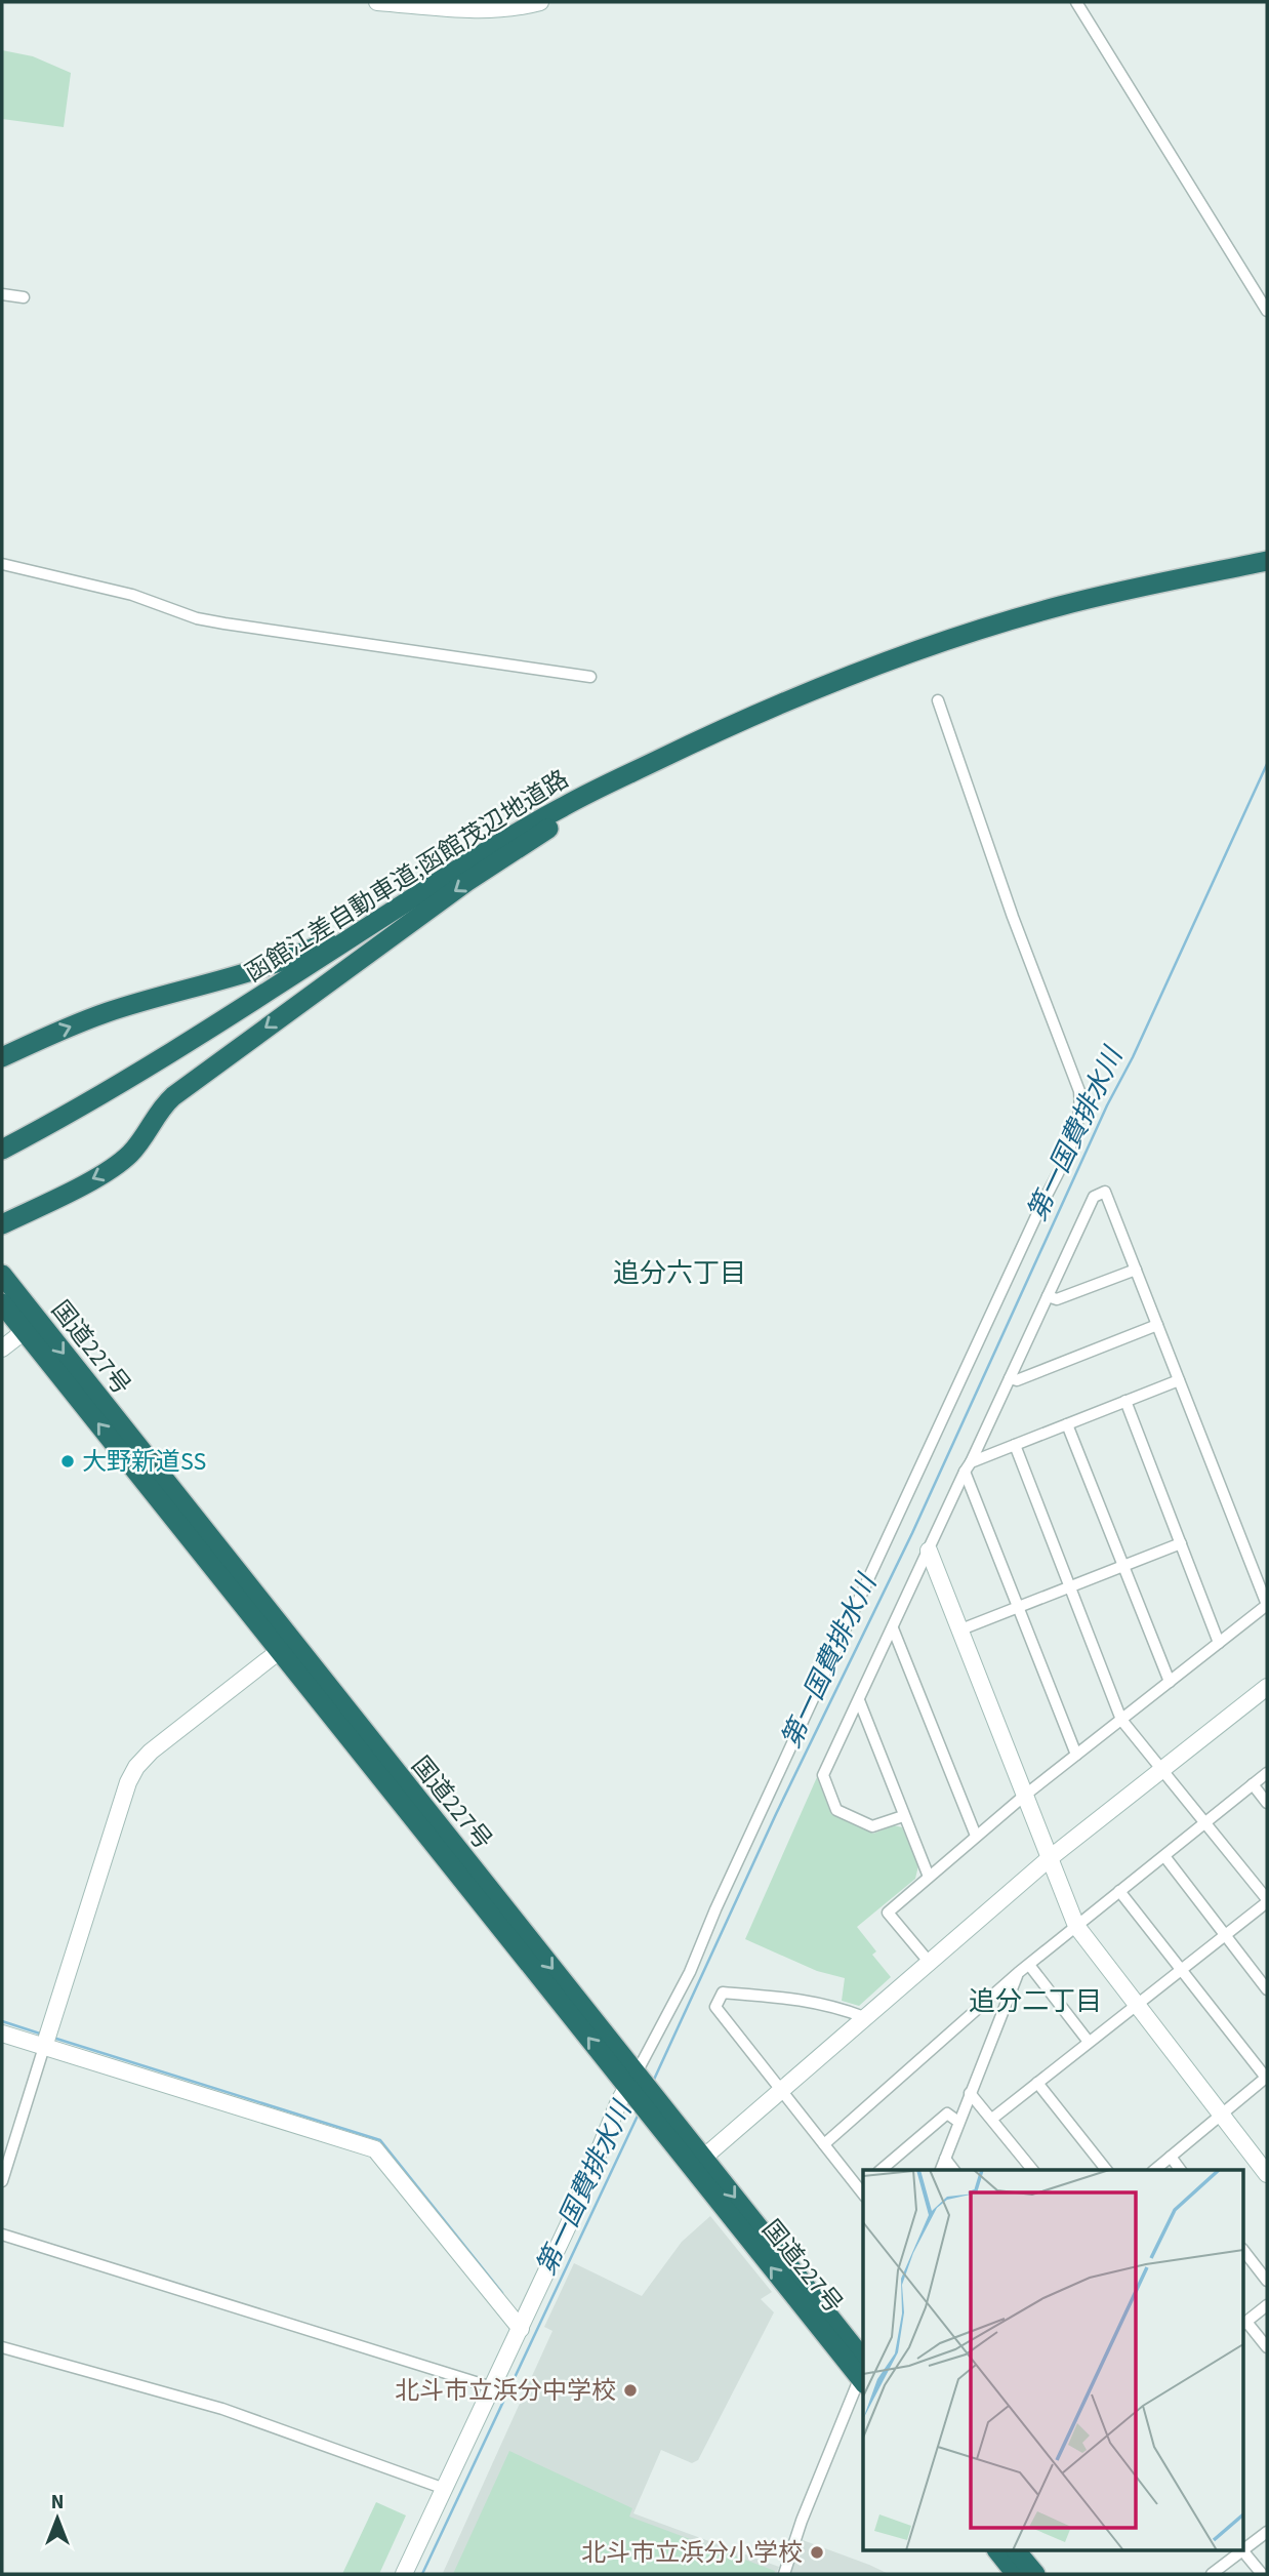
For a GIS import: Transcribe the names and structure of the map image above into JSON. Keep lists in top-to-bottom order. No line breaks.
{"streets":{"highway":["函館江差自動車道;函館茂辺地道路","国道227号"]},"districts":["追分六丁目","追分二丁目"],"water":["第一国費排水川"],"places":["大野新道SS","北斗市立浜分中学校","北斗市立浜分小学校"],"north":"top"}
